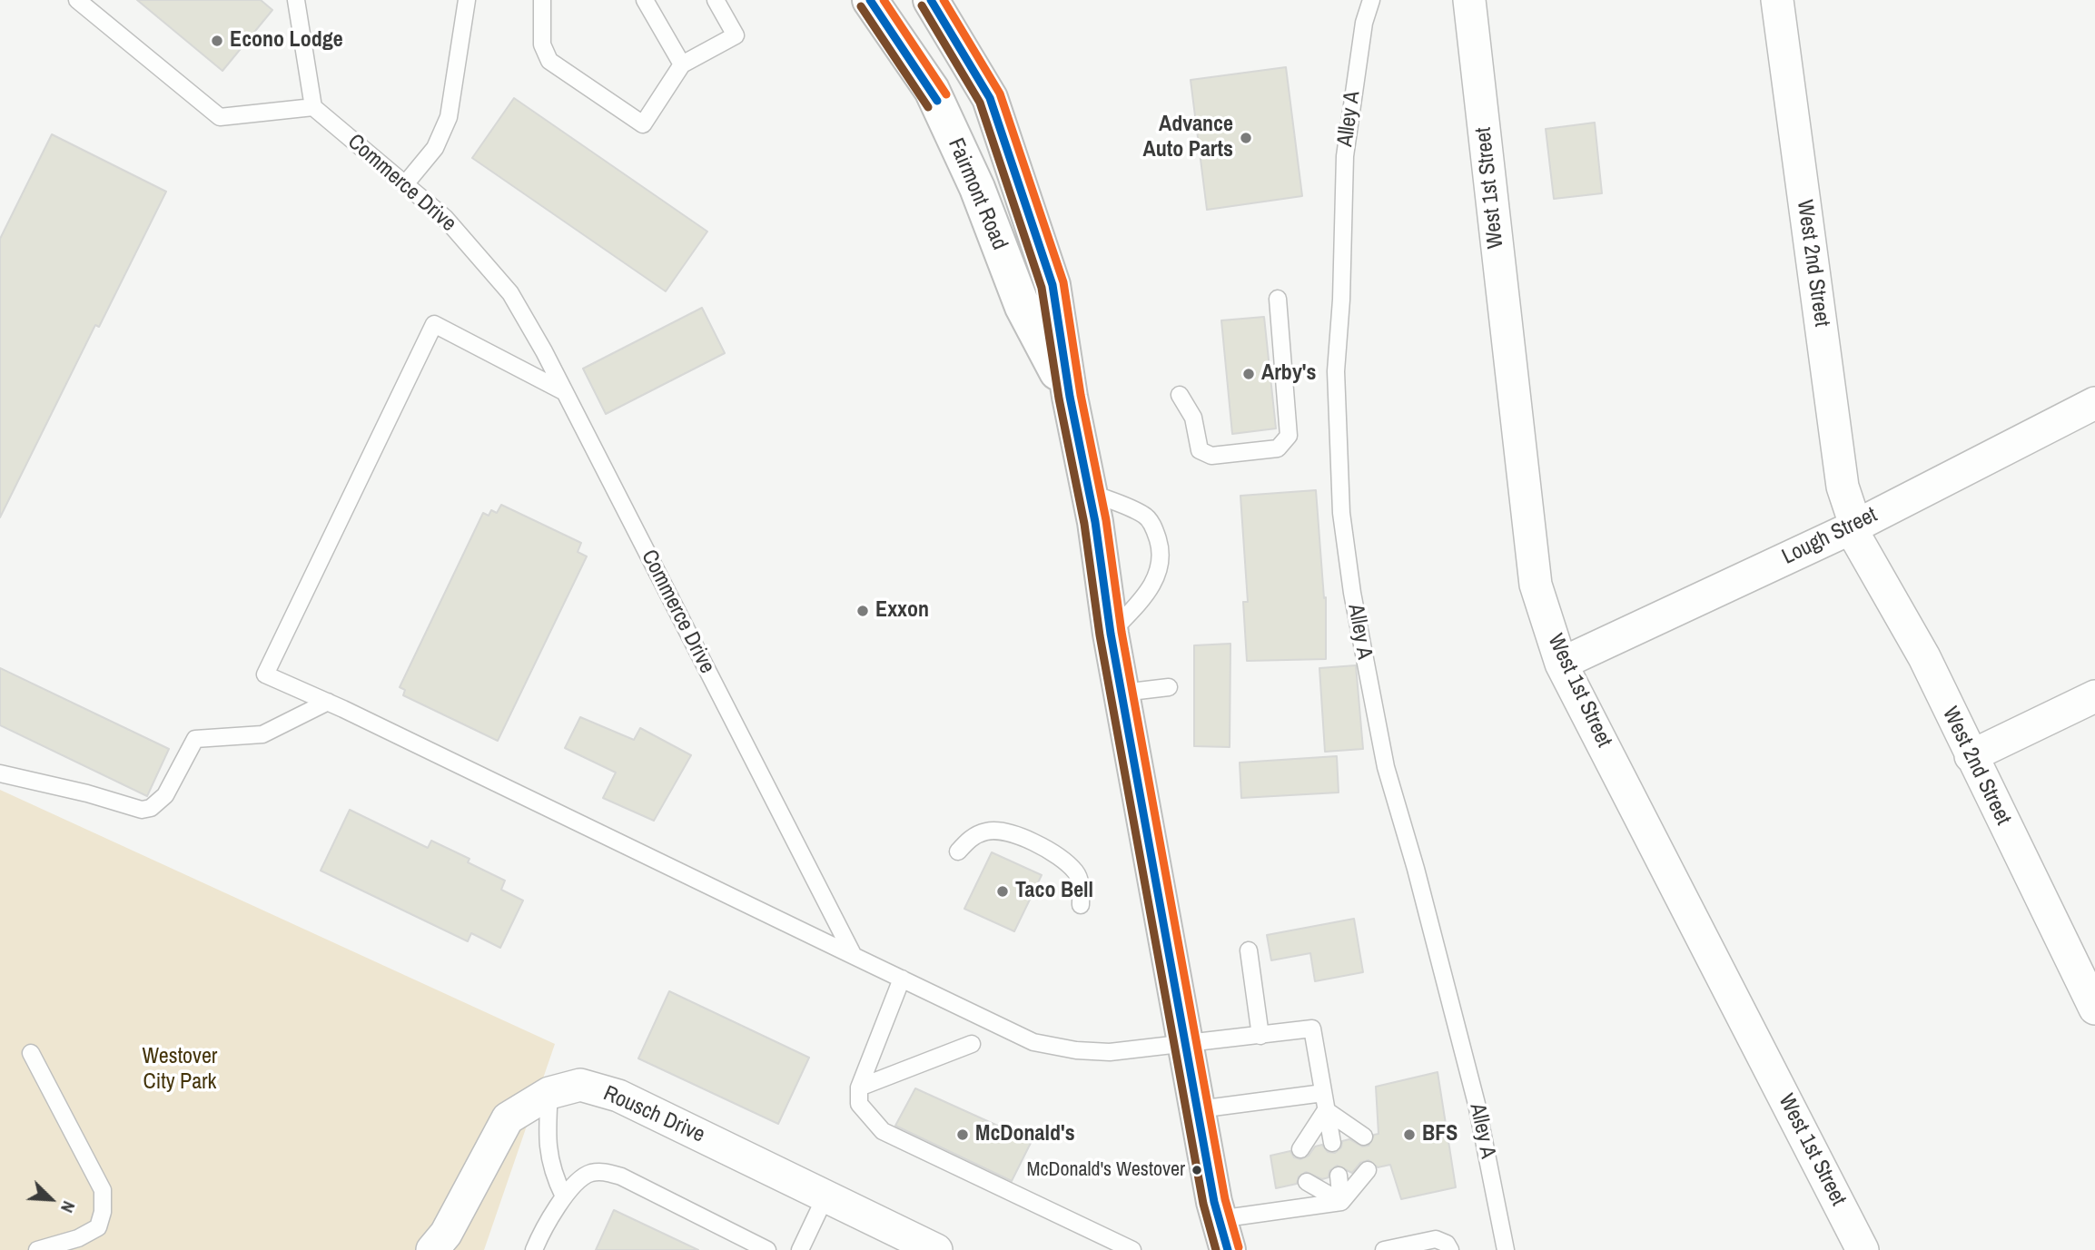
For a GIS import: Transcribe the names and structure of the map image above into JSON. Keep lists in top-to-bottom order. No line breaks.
{"streets":{"main road":["Fairmont Road"],"street":["West 1st Street","West 2nd Street","Lough Street","Rousch Drive"],"lane":["Alley A","Commerce Drive"]},"crossings":[["West 1st Street","Lough Street"],["West 2nd Street","Lough Street"]],"parks":["Westover City Park"],"places":["Econo Lodge","Advance Auto Parts","Arby's","Exxon","Taco Bell","McDonald's","BFS","McDonald's Westover"],"north":"bottom right"}
